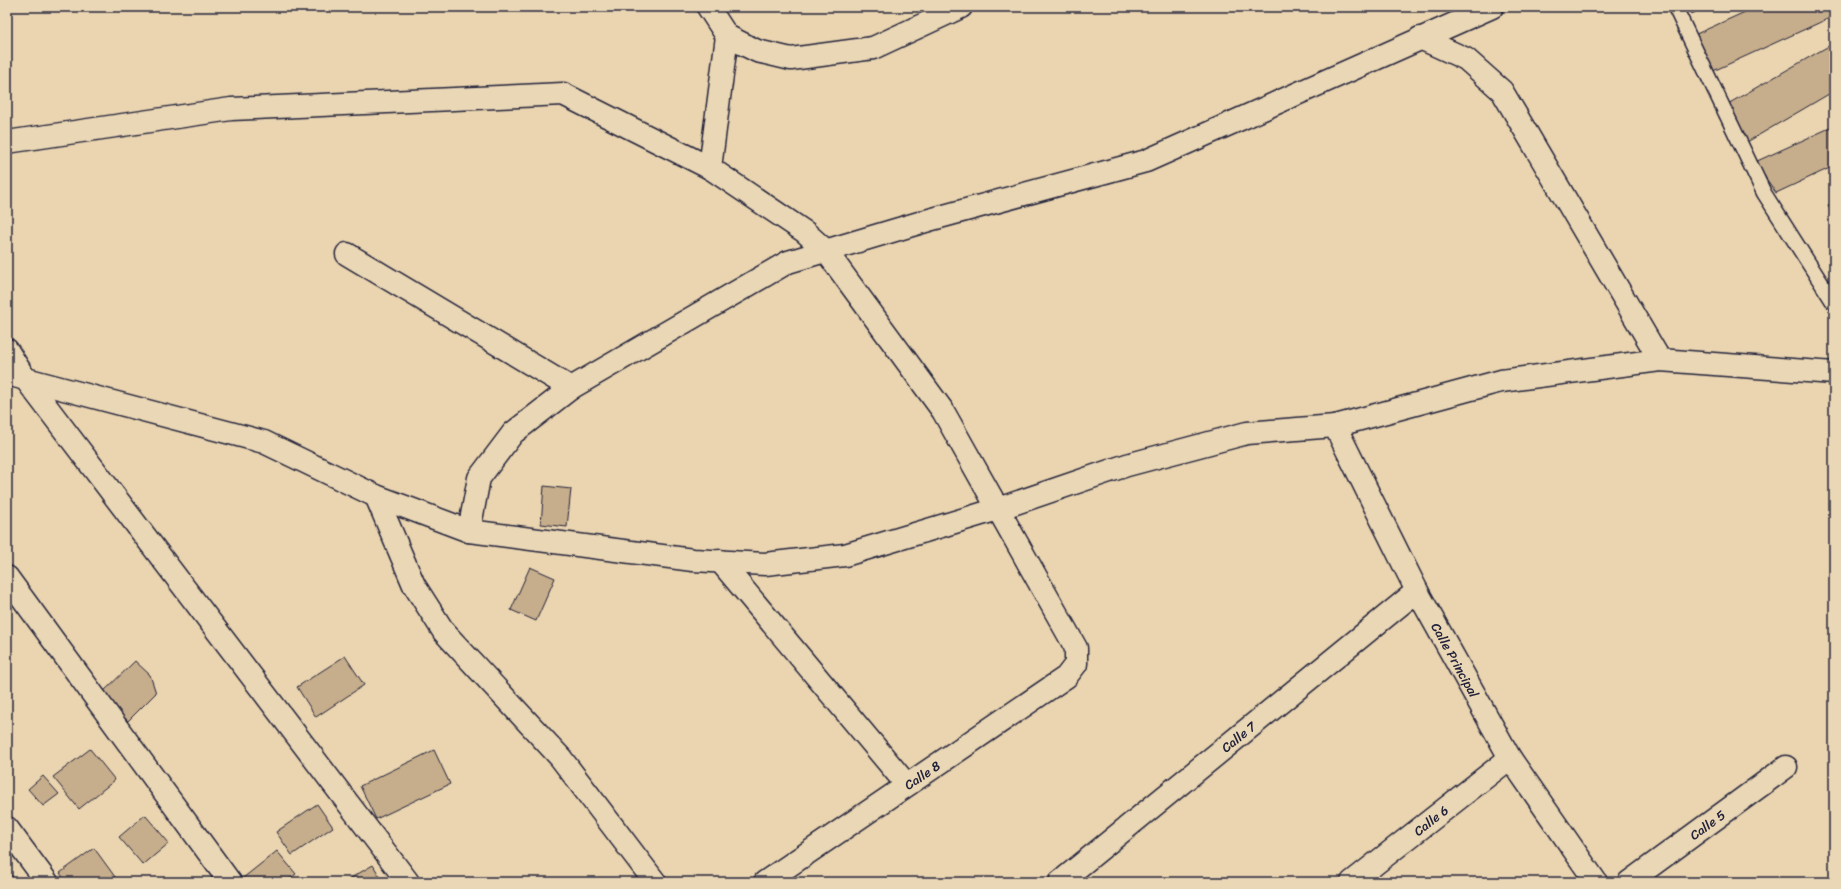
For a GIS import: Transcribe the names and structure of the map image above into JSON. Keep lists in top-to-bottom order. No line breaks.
{"streets":{"street":["Calle Principal","Calle 7","Calle 8","Calle 6","Calle 5"]},"crossings":[["Calle Principal","Calle 7"],["Calle Principal","Calle 6"]]}
